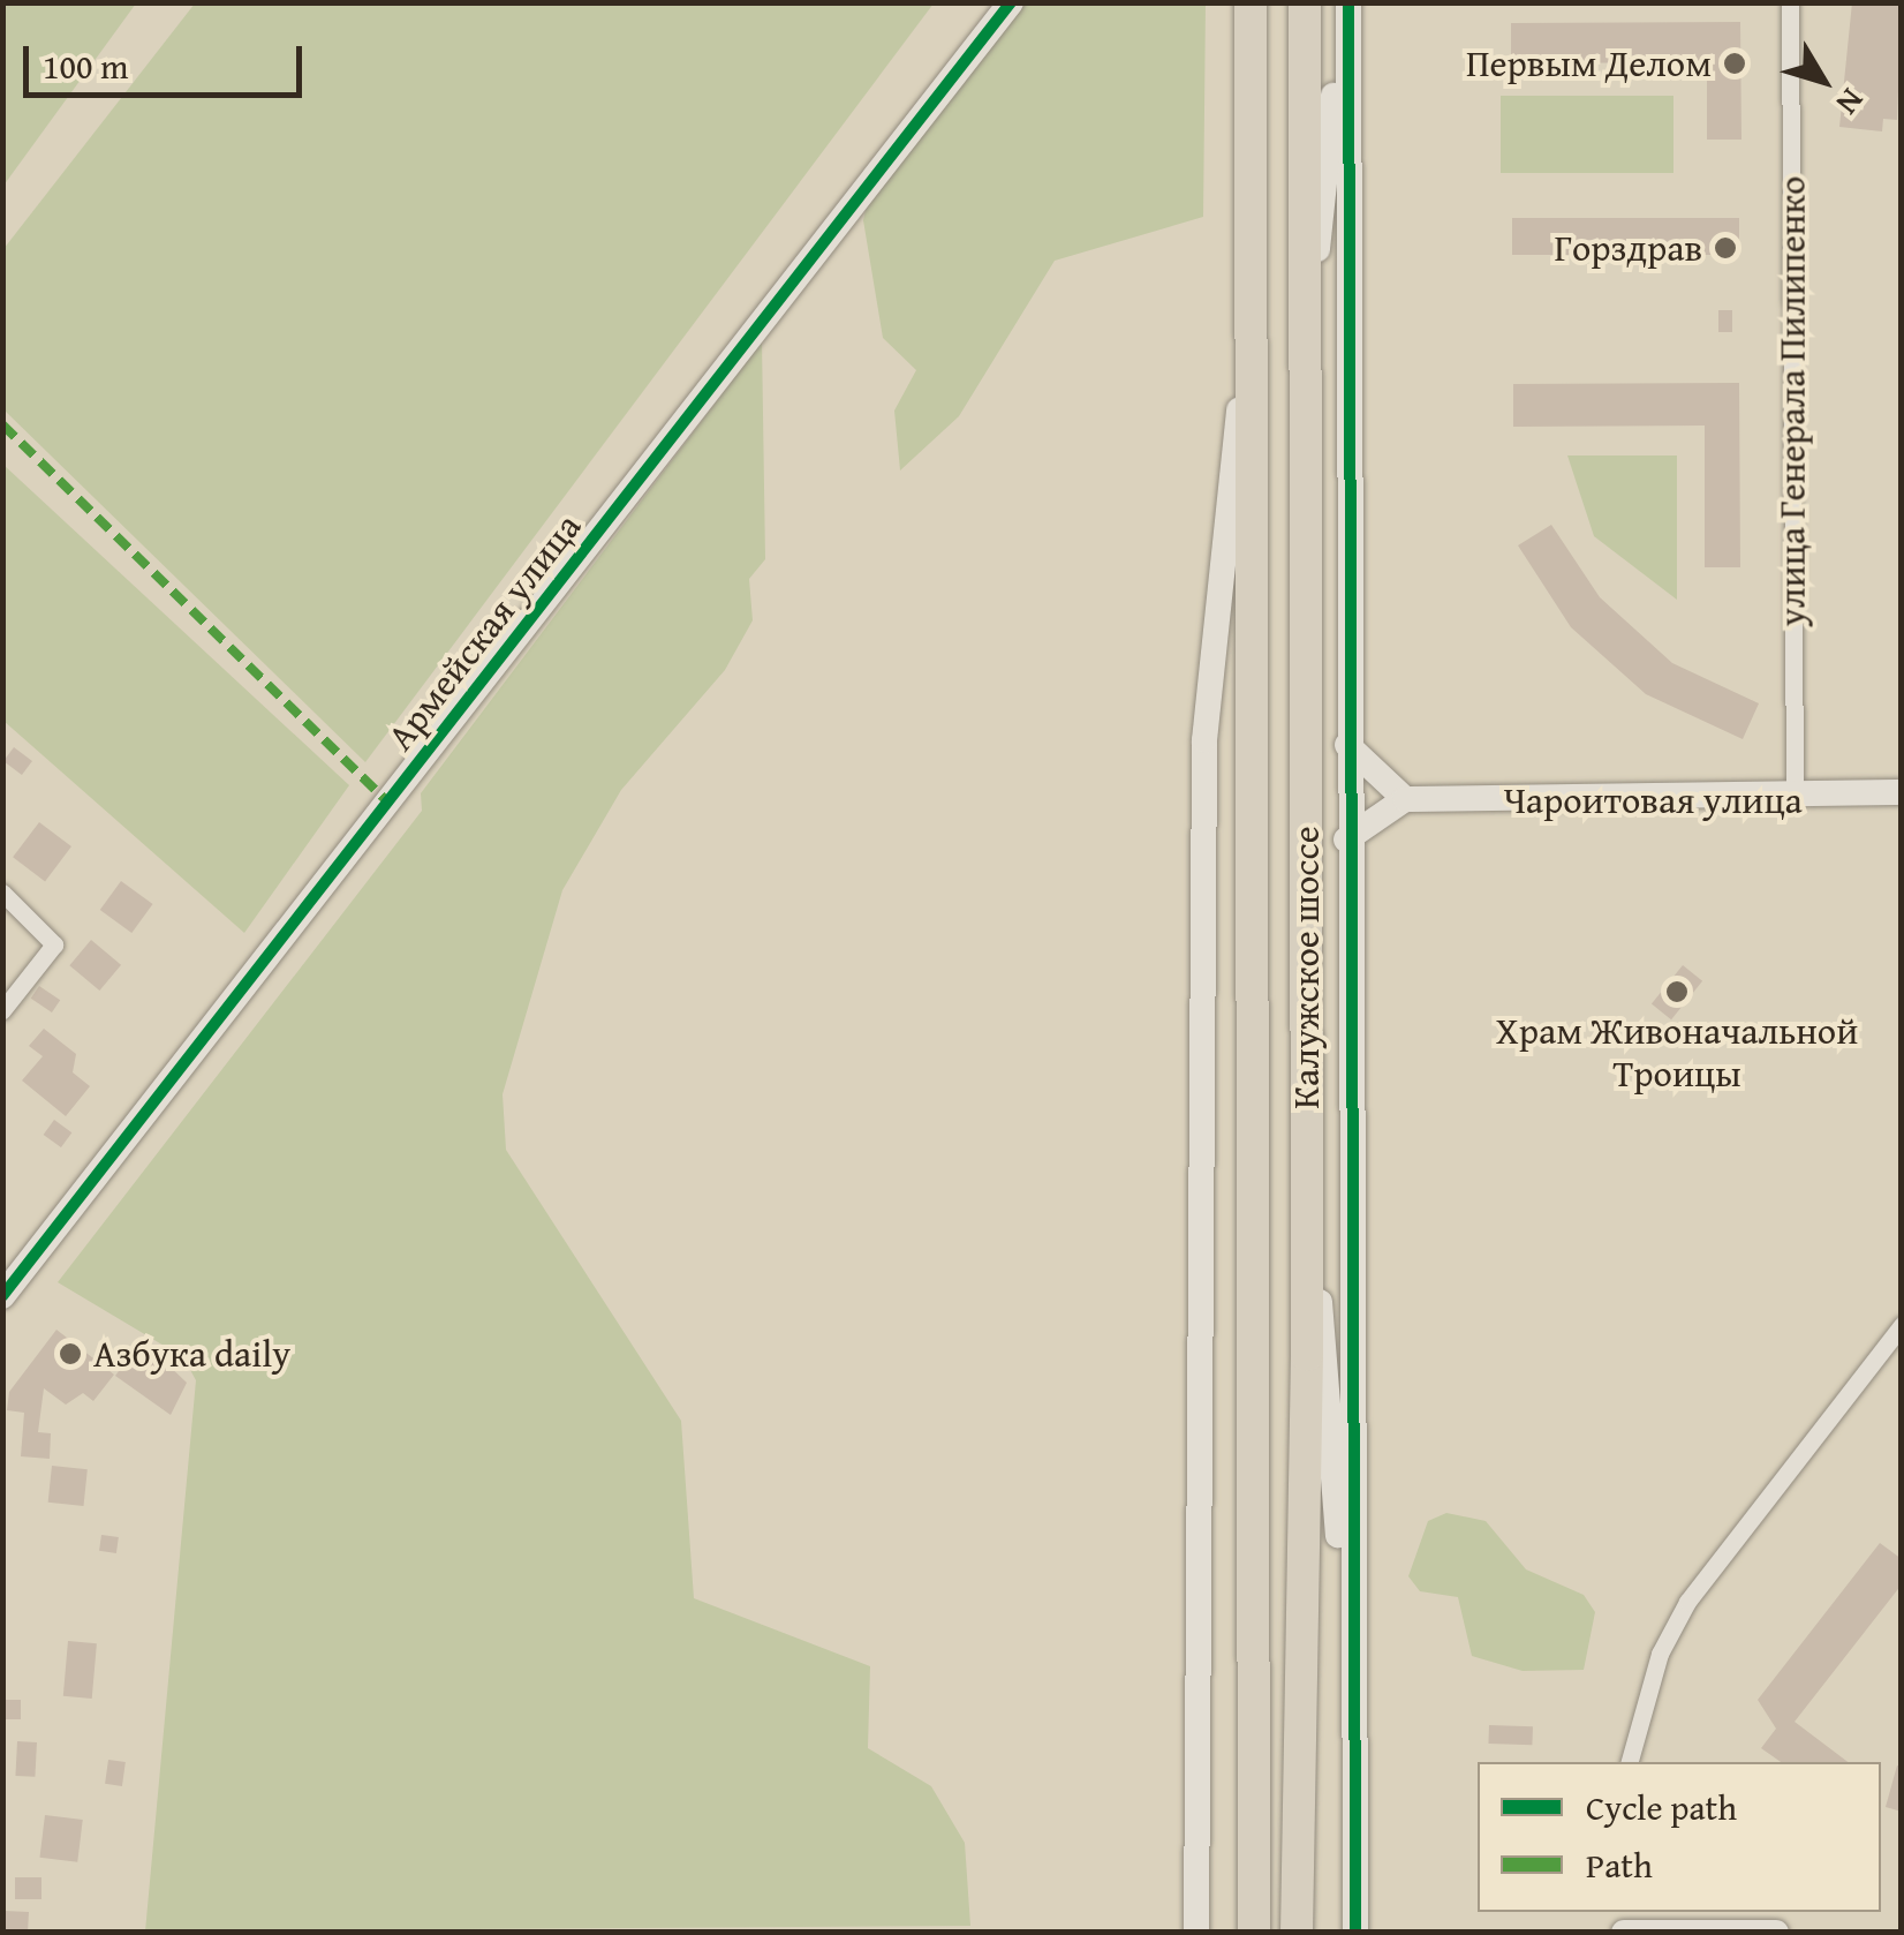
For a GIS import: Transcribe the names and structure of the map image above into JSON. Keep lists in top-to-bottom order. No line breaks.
{"streets":{"highway":["Калужское шоссе"],"street":["улица Генерала Пилипенко","Армейская улица","Чароитовая улица"]},"crossings":[["улица Генерала Пилипенко","Чароитовая улица"]],"places":["Первым Делом","Горздрав","Храм Живоначальной Троицы","Азбука daily"],"legend":["Cycle path","Path"],"scale_bar":"100 m","north":"bottom right"}
